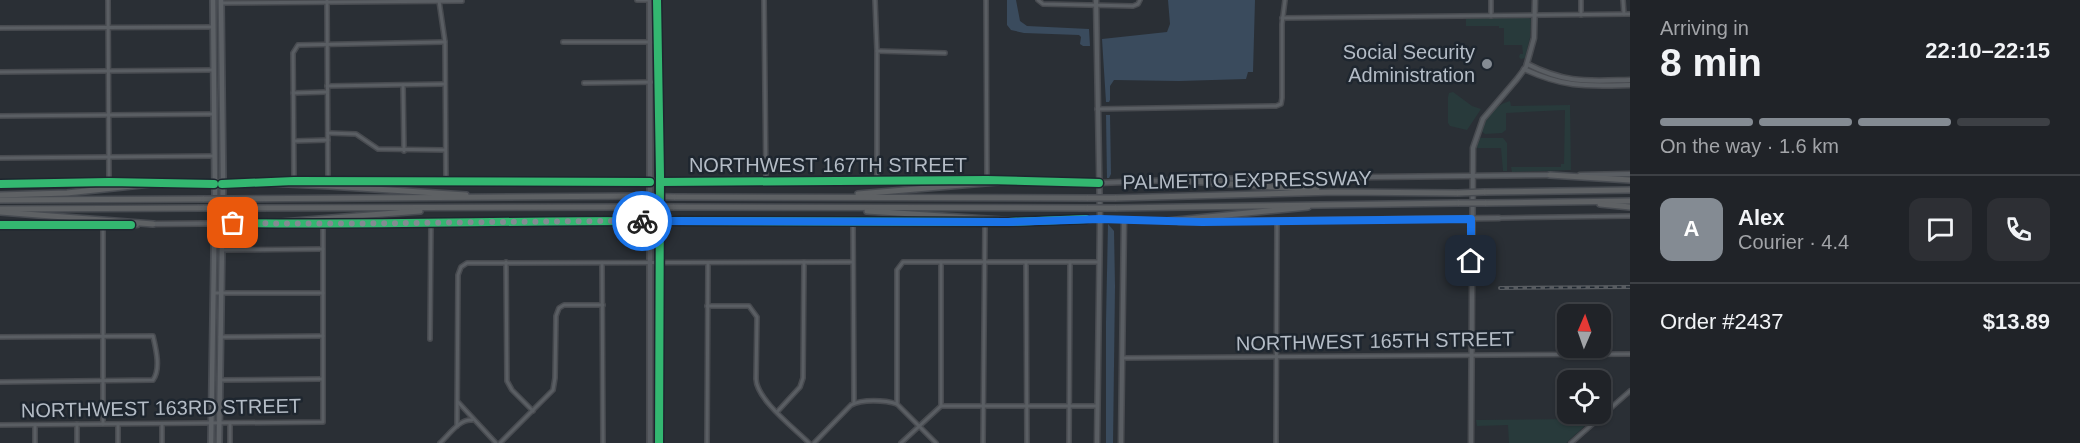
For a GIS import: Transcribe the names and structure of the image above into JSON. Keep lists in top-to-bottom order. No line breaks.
{"streets":{"highway":["PALMETTO EXPRESSWAY"],"street":["NORTHWEST 167TH STREET","NORTHWEST 165TH STREET","NORTHWEST 163RD STREET"]},"places":["Social Security Administration"],"north":"top","page":{"heading":["8 min","Arriving in","22:10–22:15"],"panel":["Alex","Courier · 4.4","Order #2437","$13.89"],"bar":"On the way · 1.6 km","round":"A"}}
